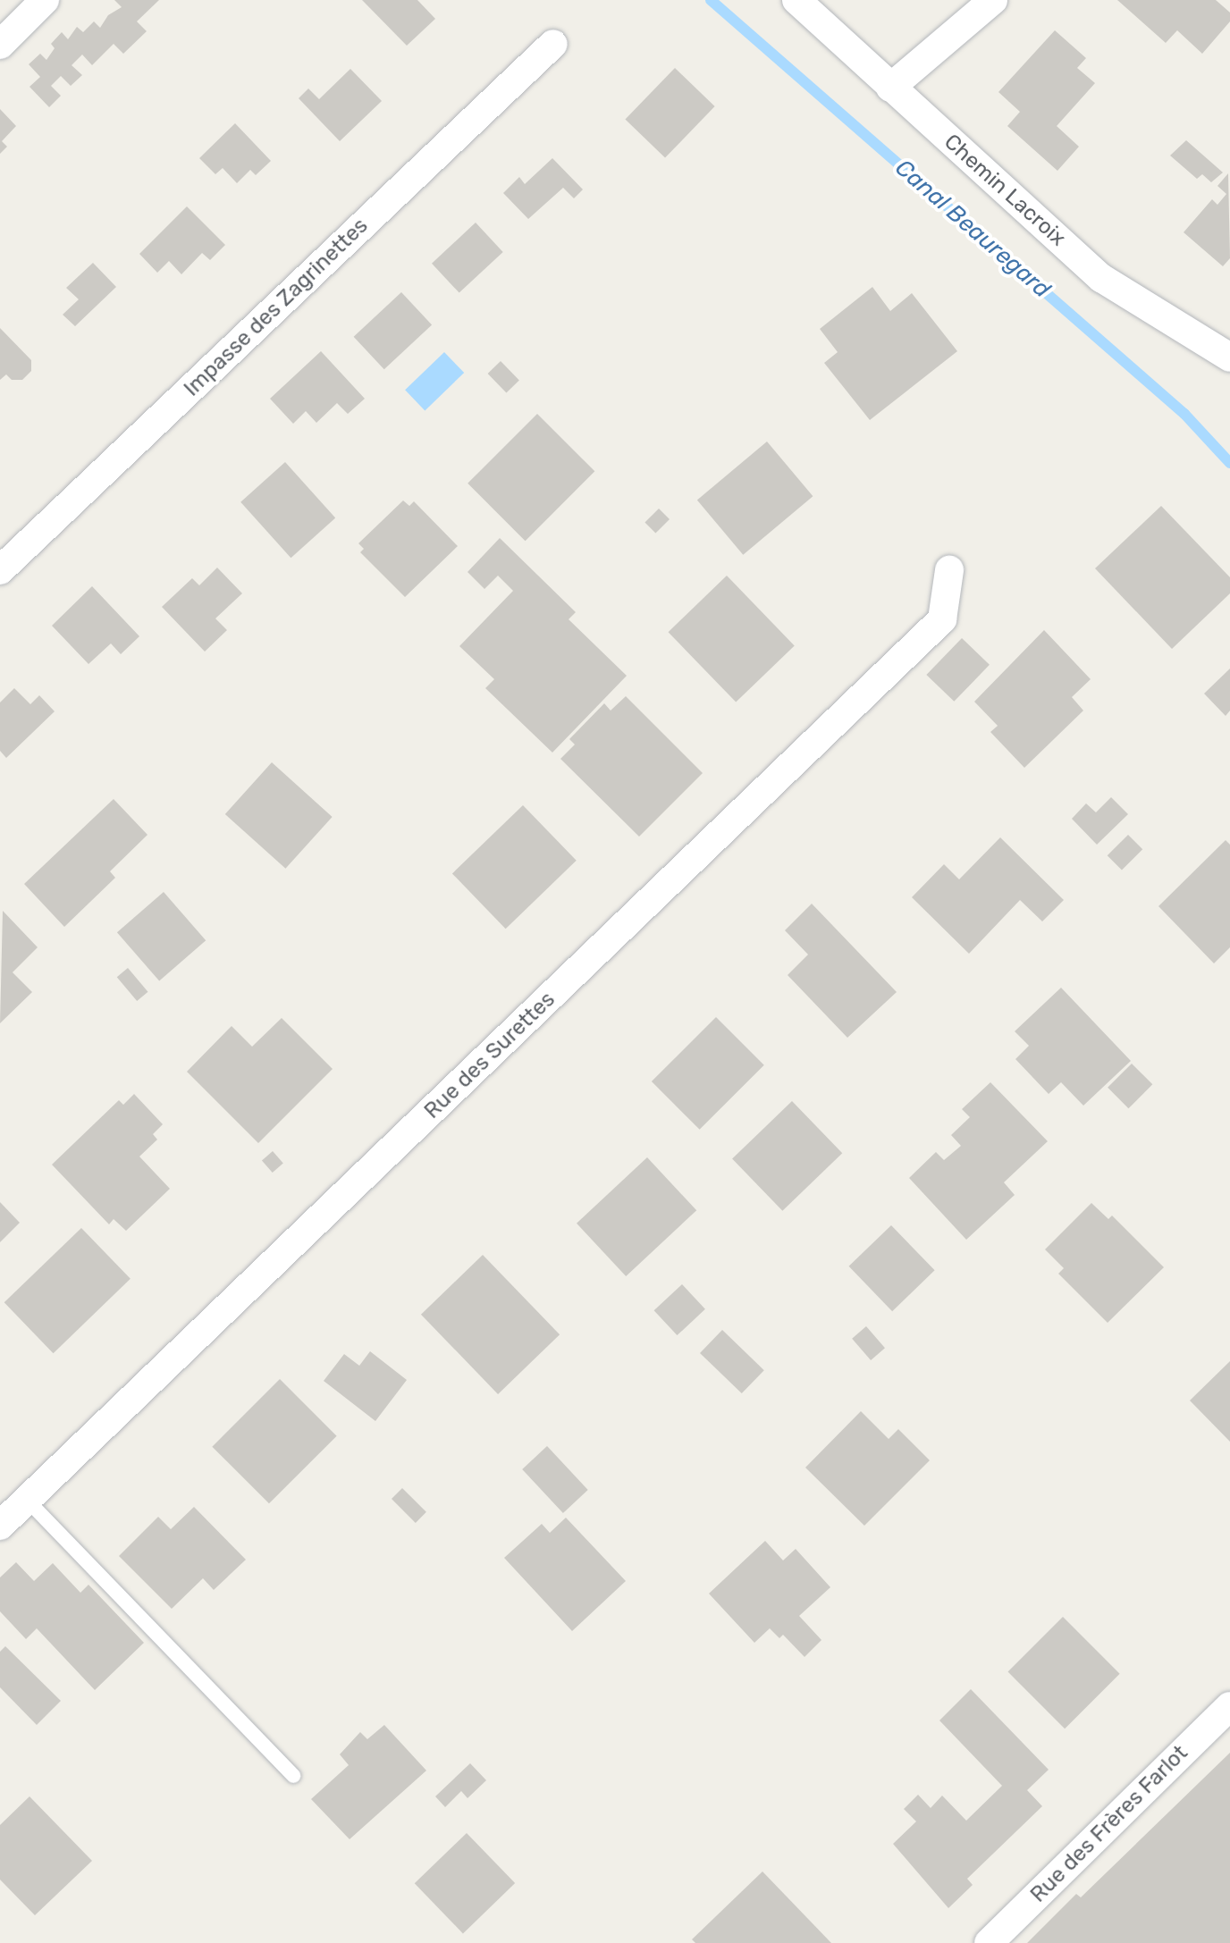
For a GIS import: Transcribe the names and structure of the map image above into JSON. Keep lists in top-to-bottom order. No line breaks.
{"streets":{"street":["Chemin Lacroix","Impasse des Zagrinettes","Rue des Surettes","Rue des Frères Farlot"]},"water":["Canal Beauregard"]}
